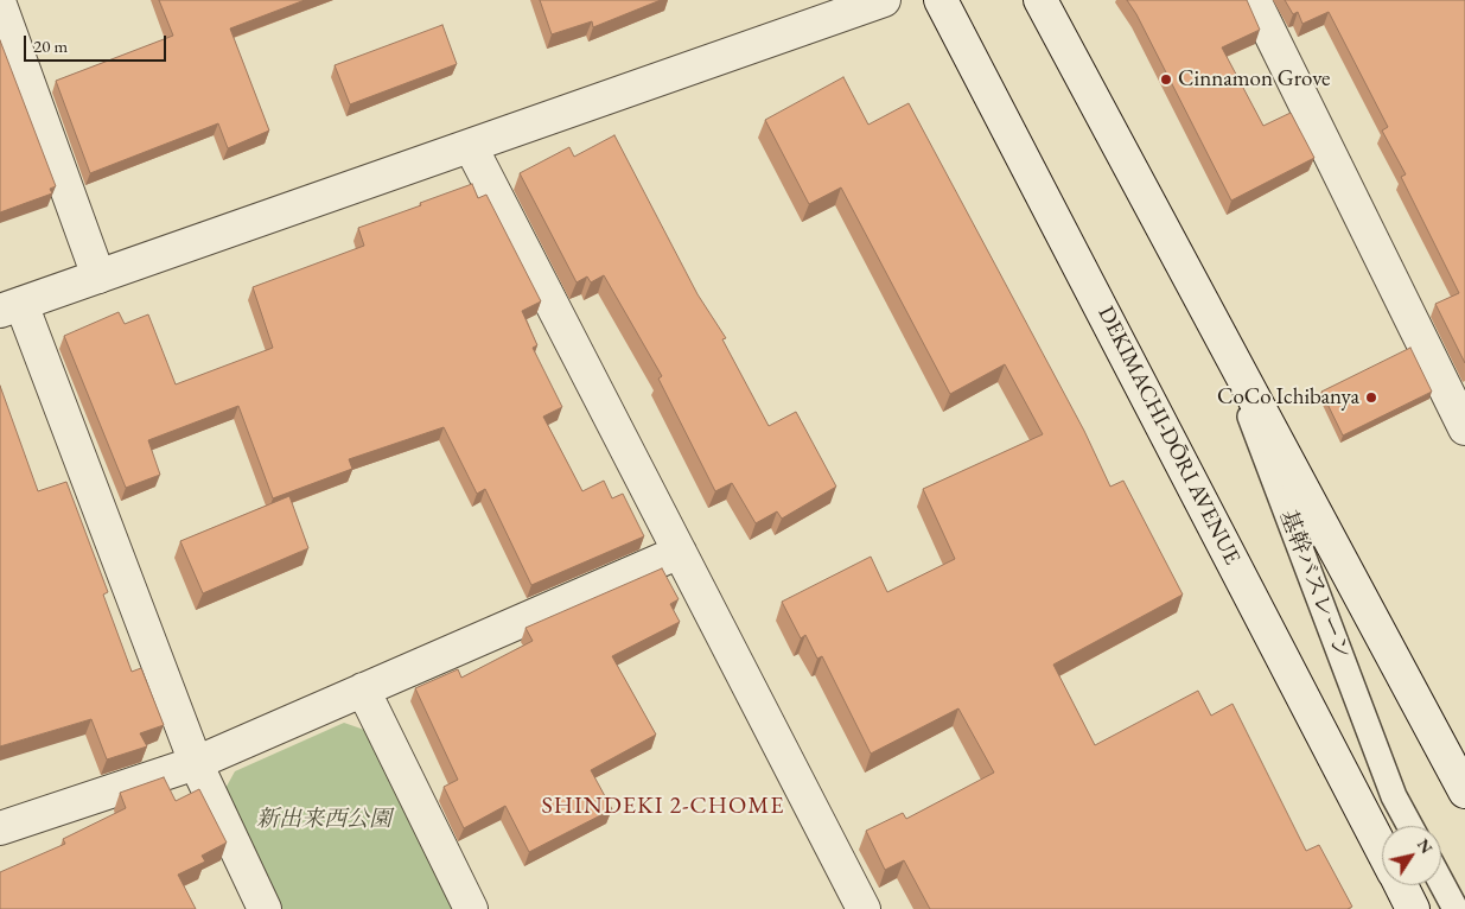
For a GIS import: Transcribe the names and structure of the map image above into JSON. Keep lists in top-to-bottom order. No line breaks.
{"streets":{"street":["DEKIMACHI-DŌRI AVENUE"],"lane":["基幹バスレーン"]},"districts":["SHINDEKI 2-CHOME"],"parks":["新出来西公園"],"places":["Cinnamon Grove","CoCo Ichibanya"],"scale_bar":"20 m","north":"top right"}
